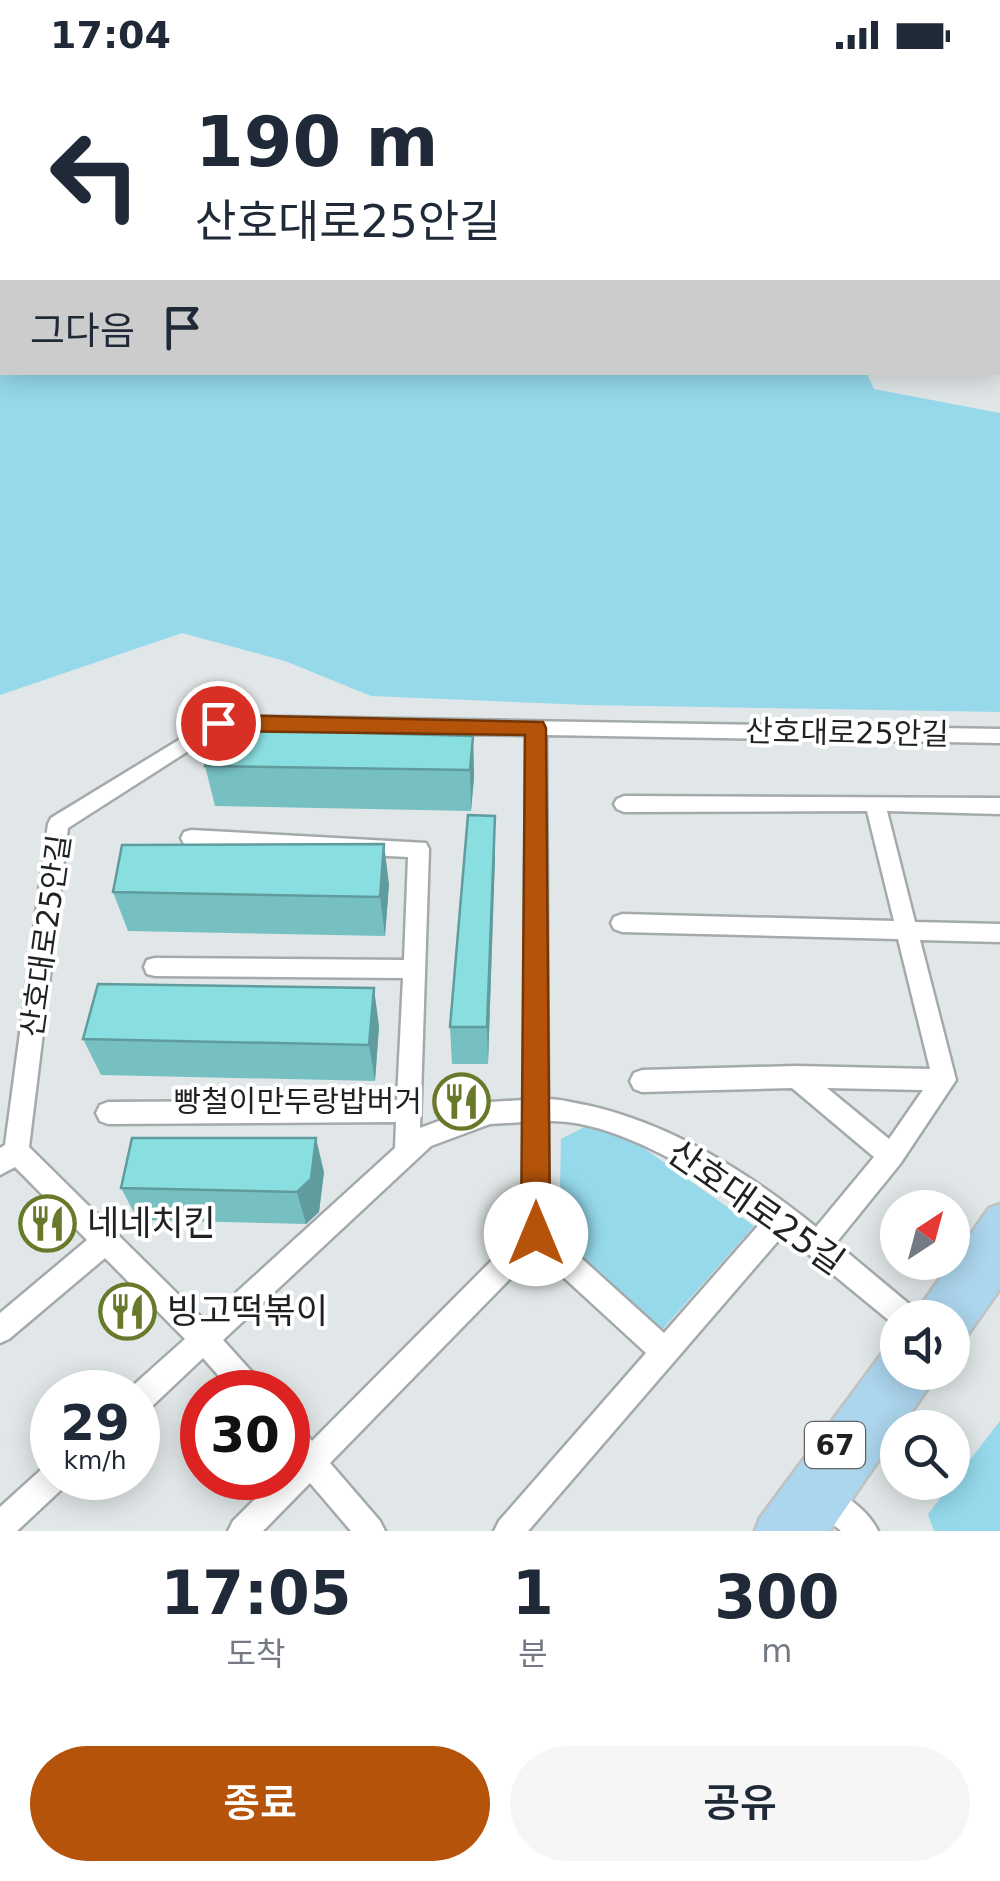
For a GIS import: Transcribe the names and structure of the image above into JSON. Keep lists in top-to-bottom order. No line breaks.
{"streets":{"main road":["67"],"street":["산호대로25안길","산호대로25길"]},"crossings":[["산호대로25안길","산호대로25길"]],"places":{"restaurant":["빵철이만두랑밥버거","네네치킨","빙고떡볶이"]},"north":"top right","page":{"status":"17:04","turn":["190 m","산호대로25안길"],"then":"그다음","speed":"29 km/h","limit":"30","eta":["17:05","도착","1","분","300","m"],"buttons":["종료","공유"]}}
